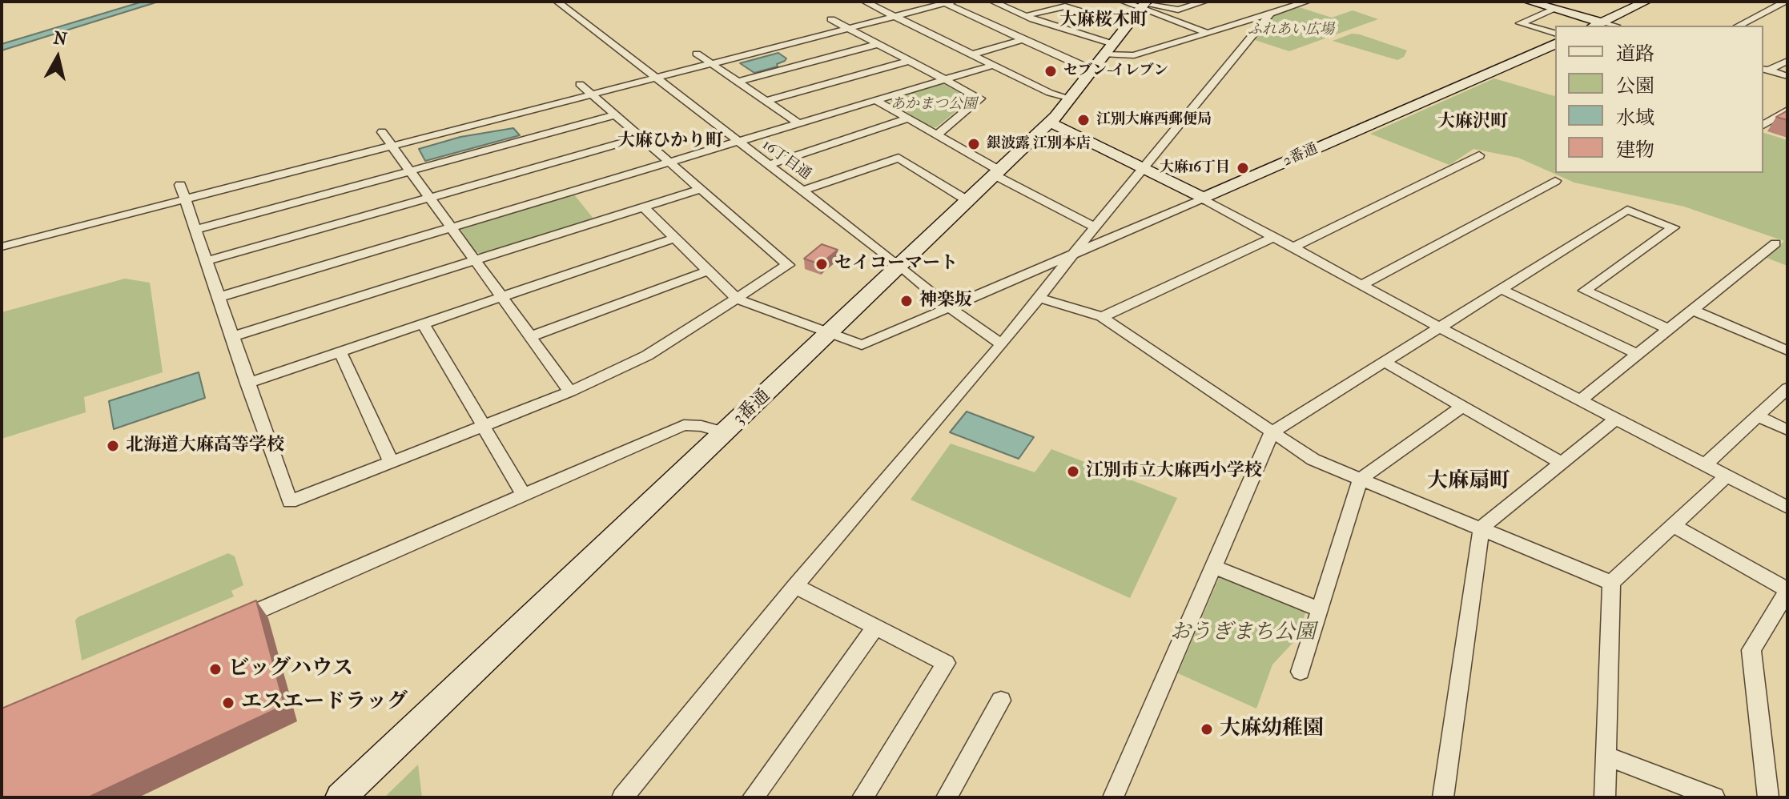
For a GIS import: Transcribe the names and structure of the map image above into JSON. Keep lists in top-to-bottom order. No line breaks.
{"streets":{"main road":["2番通","3番通"],"street":["16丁目通"]},"crossings":[["16丁目通","3番通"]],"districts":["大麻桜木町","大麻沢町","大麻ひかり町","大麻扇町"],"parks":["ふれあい広場","あかまつ公園","おうぎまち公園"],"places":["セブン-イレブン","江別大麻西郵便局","銀波露 江別本店","大麻16丁目","セイコーマート","神楽坂","北海道大麻高等学校","江別市立大麻西小学校","ビッグハウス","エスエードラッグ","大麻幼稚園"],"legend":["道路","公園","水域","建物"],"north":"top"}
